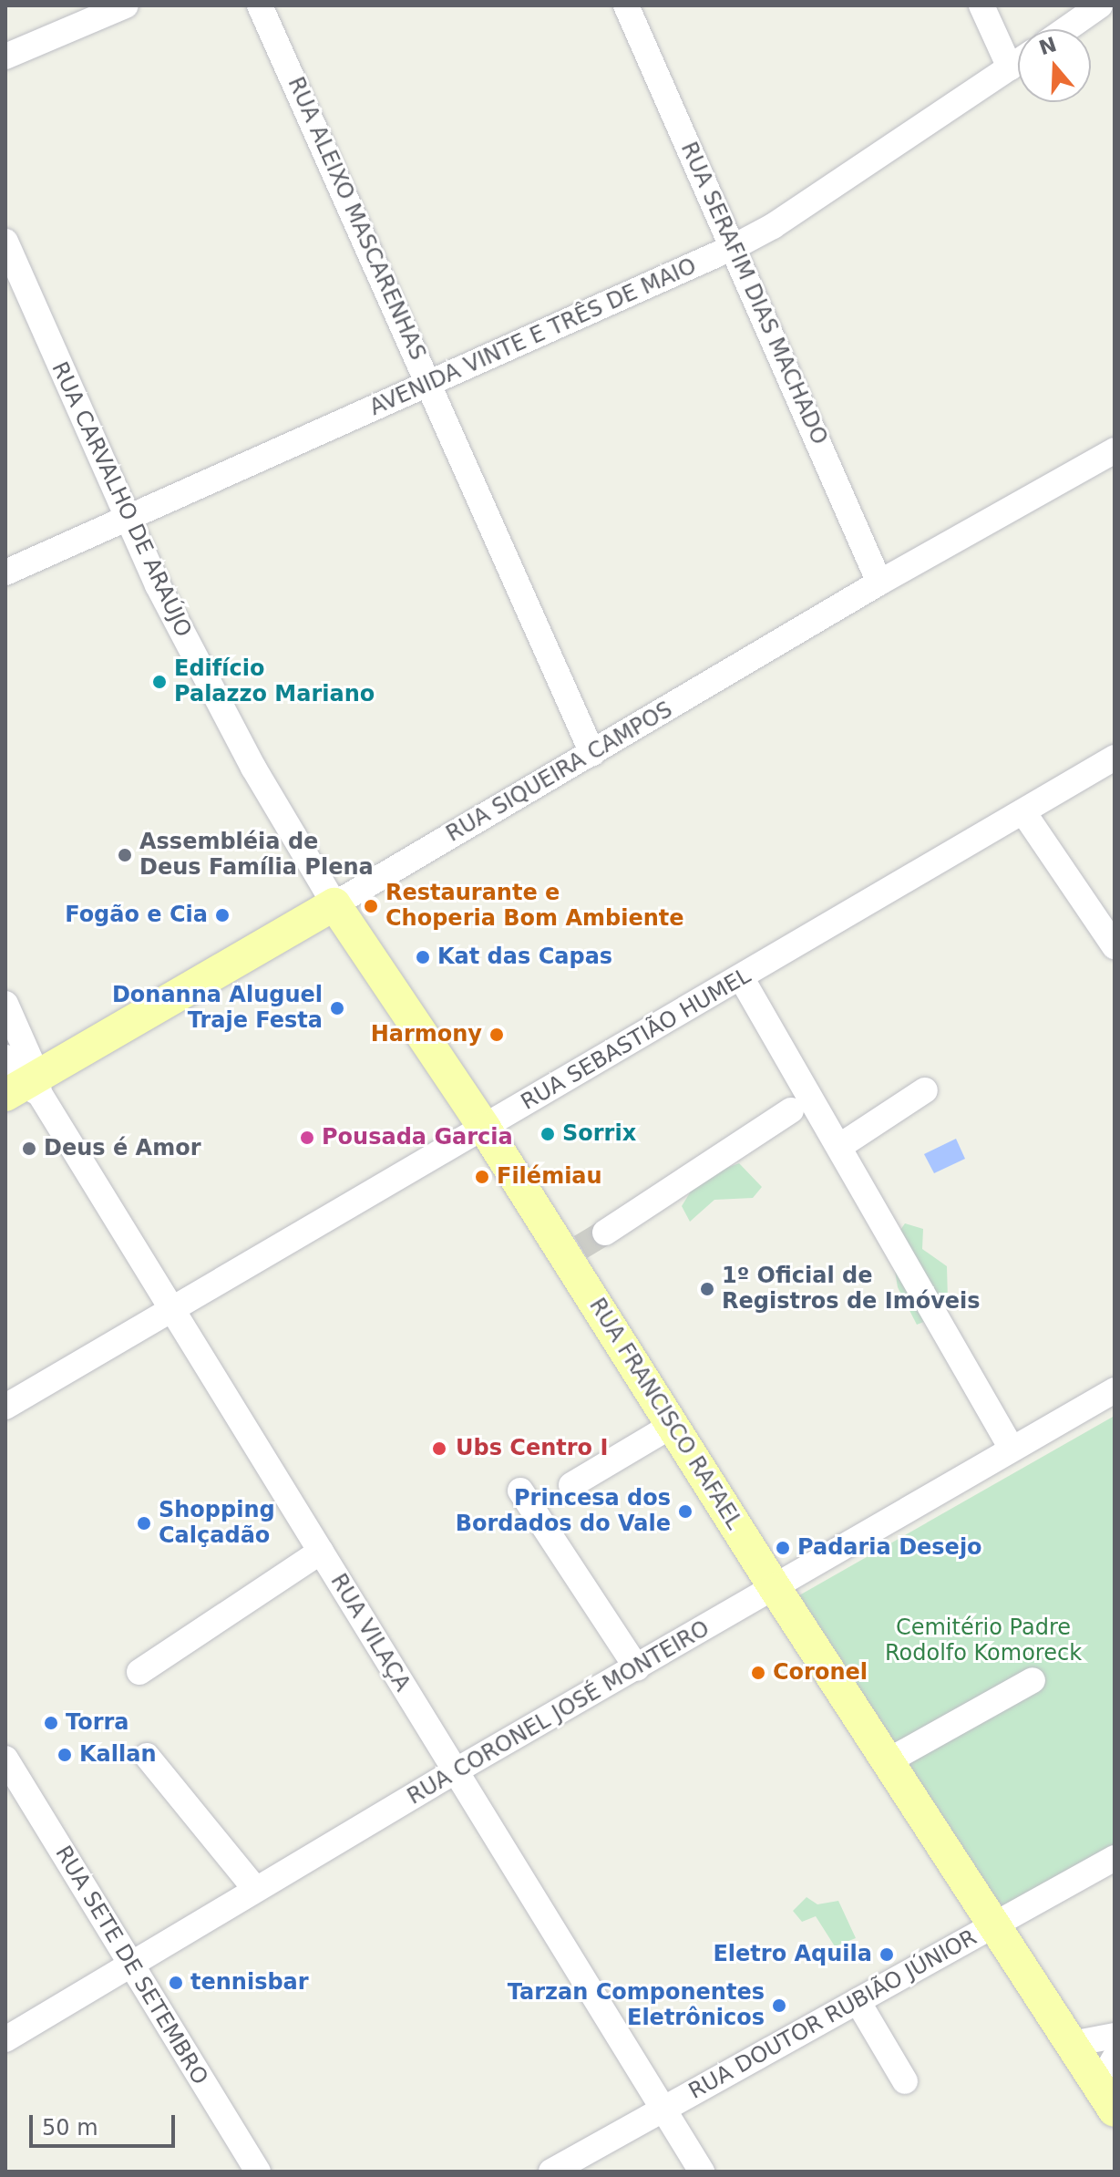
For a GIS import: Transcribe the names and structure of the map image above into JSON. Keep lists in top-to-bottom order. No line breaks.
{"streets":{"main road":["RUA SIQUEIRA CAMPOS","RUA FRANCISCO RAFAEL"],"street":["RUA ALEIXO MASCARENHAS","RUA SERAFIM DIAS MACHADO","AVENIDA VINTE E TRÊS DE MAIO","RUA CARVALHO DE ARAÚJO","RUA SEBASTIÃO HUMEL","RUA VILAÇA","RUA CORONEL JOSÉ MONTEIRO","RUA SETE DE SETEMBRO","RUA DOUTOR RUBIÃO JÚNIOR"]},"crossings":[["RUA ALEIXO MASCARENHAS","AVENIDA VINTE E TRÊS DE MAIO"],["RUA ALEIXO MASCARENHAS","RUA SIQUEIRA CAMPOS"],["RUA SERAFIM DIAS MACHADO","AVENIDA VINTE E TRÊS DE MAIO"],["RUA SERAFIM DIAS MACHADO","RUA SIQUEIRA CAMPOS"],["AVENIDA VINTE E TRÊS DE MAIO","RUA CARVALHO DE ARAÚJO"],["RUA CARVALHO DE ARAÚJO","RUA SIQUEIRA CAMPOS"],["RUA CARVALHO DE ARAÚJO","RUA FRANCISCO RAFAEL"],["RUA SIQUEIRA CAMPOS","RUA FRANCISCO RAFAEL"],["RUA SIQUEIRA CAMPOS","RUA VILAÇA"],["RUA SEBASTIÃO HUMEL","RUA FRANCISCO RAFAEL"],["RUA SEBASTIÃO HUMEL","RUA VILAÇA"],["RUA FRANCISCO RAFAEL","RUA CORONEL JOSÉ MONTEIRO"],["RUA FRANCISCO RAFAEL","RUA DOUTOR RUBIÃO JÚNIOR"],["RUA VILAÇA","RUA CORONEL JOSÉ MONTEIRO"],["RUA VILAÇA","RUA DOUTOR RUBIÃO JÚNIOR"],["RUA CORONEL JOSÉ MONTEIRO","RUA SETE DE SETEMBRO"]],"parks":["Cemitério Padre Rodolfo Komoreck"],"places":["Edifício Palazzo Mariano","Assembléia de Deus Família Plena","Restaurante e Choperia Bom Ambiente","Fogão e Cia","Kat das Capas","Donanna Aluguel Traje Festa","Harmony","Sorrix","Pousada Garcia","Deus é Amor","Filémiau","1º Oficial de Registros de Imóveis","Ubs Centro I","Princesa dos Bordados do Vale","Shopping Calçadão","Padaria Desejo","Coronel","Torra","Kallan","Eletro Aquila","tennisbar","Tarzan Componentes Eletrônicos"],"scale_bar":"50 m","north":"top"}
